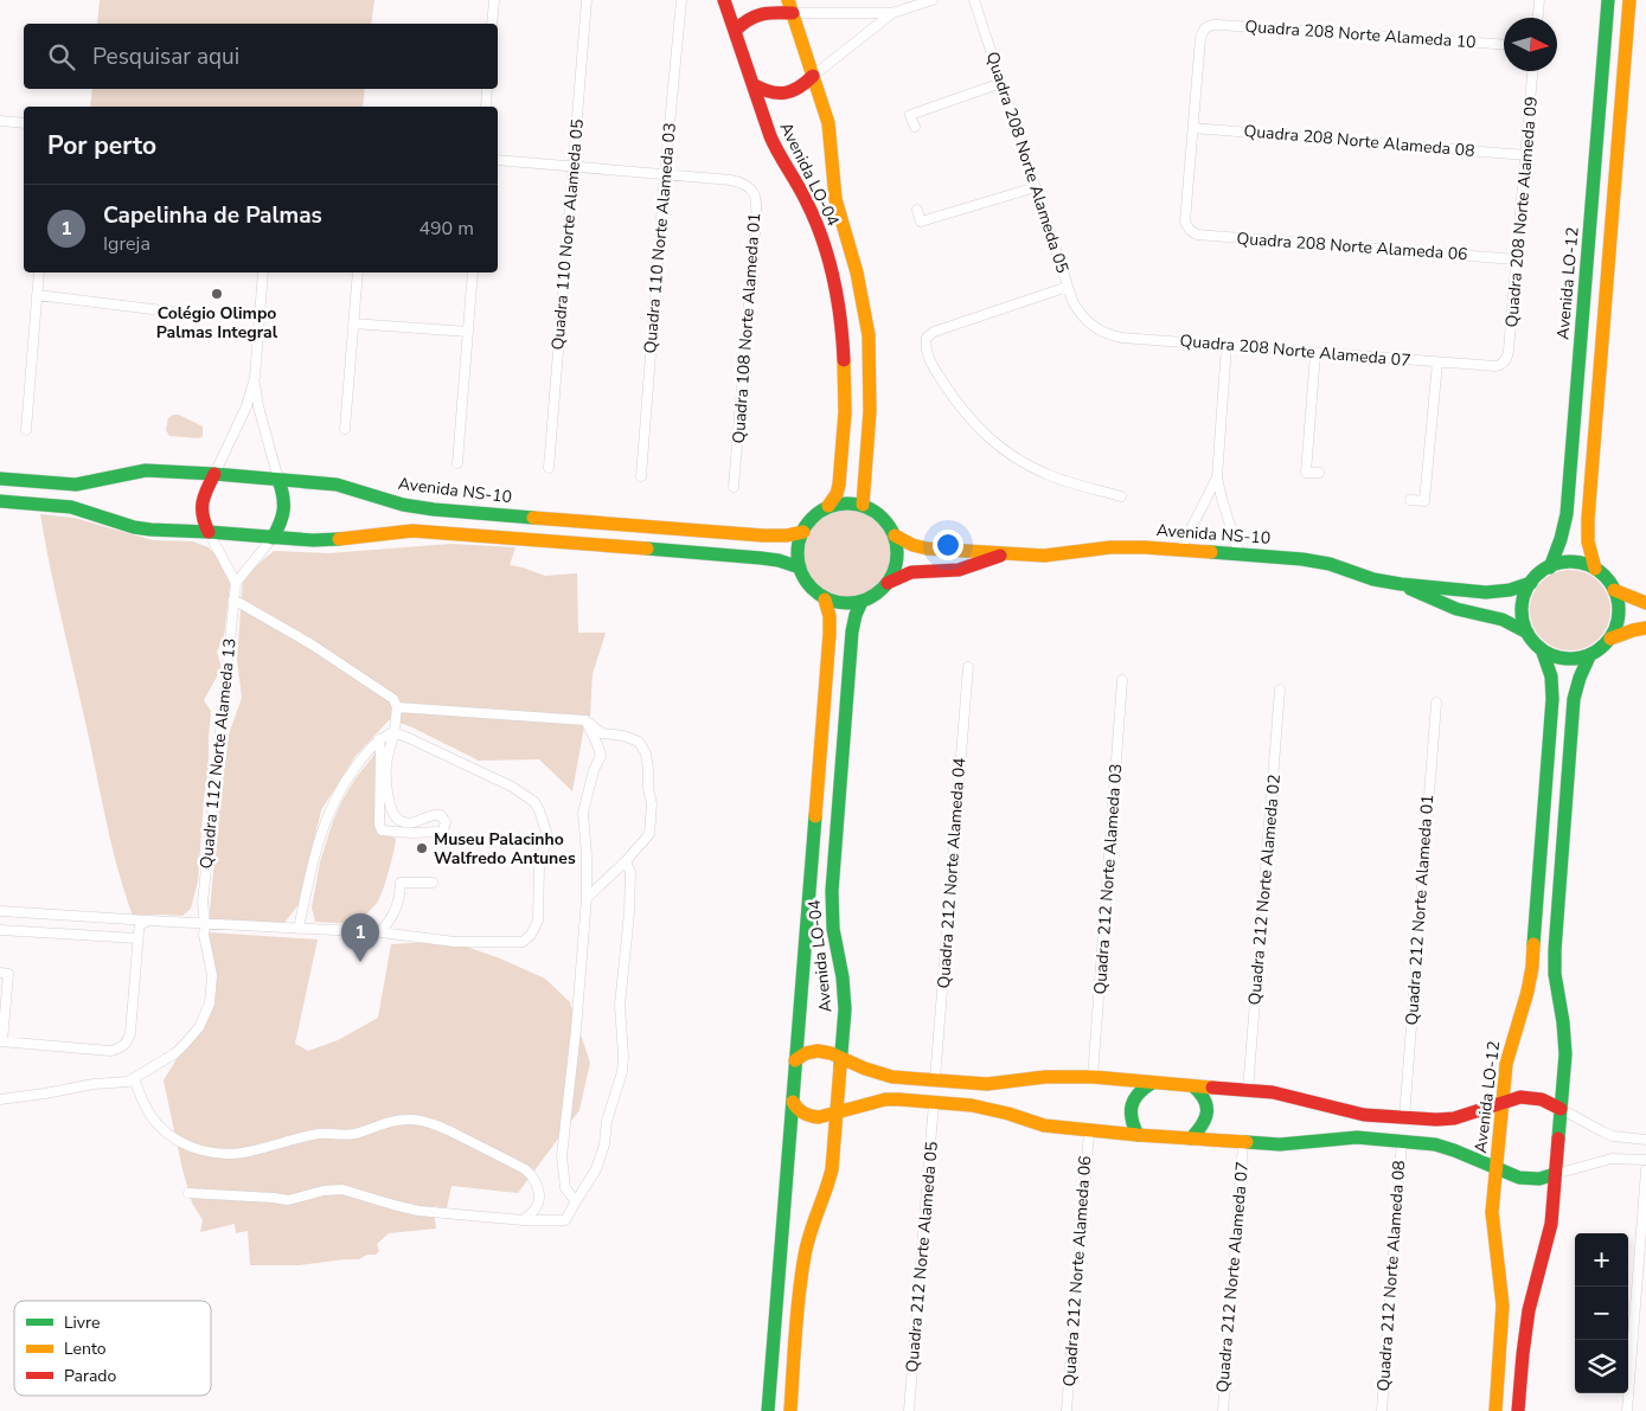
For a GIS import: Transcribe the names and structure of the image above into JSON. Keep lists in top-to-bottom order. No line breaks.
{"streets":{"street":["Quadra 208 Norte Alameda 10","Quadra 208 Norte Alameda 08","Quadra 208 Norte Alameda 05","Avenida LO-04","Quadra 208 Norte Alameda 09","Quadra 110 Norte Alameda 05","Quadra 110 Norte Alameda 03","Quadra 208 Norte Alameda 06","Avenida LO-12","Quadra 108 Norte Alameda 01","Quadra 208 Norte Alameda 07","Avenida NS-10","Quadra 112 Norte Alameda 13","Quadra 212 Norte Alameda 04","Quadra 212 Norte Alameda 03","Quadra 212 Norte Alameda 02","Quadra 212 Norte Alameda 01","Quadra 212 Norte Alameda 05","Quadra 212 Norte Alameda 06","Quadra 212 Norte Alameda 08","Quadra 212 Norte Alameda 07"]},"crossings":[["Quadra 208 Norte Alameda 10","Quadra 208 Norte Alameda 08"],["Quadra 208 Norte Alameda 10","Quadra 208 Norte Alameda 06"],["Quadra 208 Norte Alameda 08","Quadra 208 Norte Alameda 09"],["Quadra 208 Norte Alameda 08","Quadra 208 Norte Alameda 06"],["Quadra 208 Norte Alameda 05","Quadra 208 Norte Alameda 07"],["Avenida LO-04","Avenida NS-10"],["Quadra 208 Norte Alameda 09","Quadra 208 Norte Alameda 06"],["Quadra 208 Norte Alameda 09","Quadra 208 Norte Alameda 07"],["Quadra 110 Norte Alameda 05","Quadra 108 Norte Alameda 01"],["Quadra 110 Norte Alameda 03","Quadra 108 Norte Alameda 01"],["Avenida LO-12","Avenida NS-10"]],"places":["Colégio Olimpo Palmas Integral","Museu Palacinho Walfredo Antunes"],"legend":["Livre","Lento","Parado"],"north":"right","page":{"search":"Pesquisar aqui","heading":"Por perto","list":[{"mark":"1","name":"Capelinha de Palmas","note":"Igreja","value":"490 m"}],"pins":"1","map_buttons":["+","−"]}}
